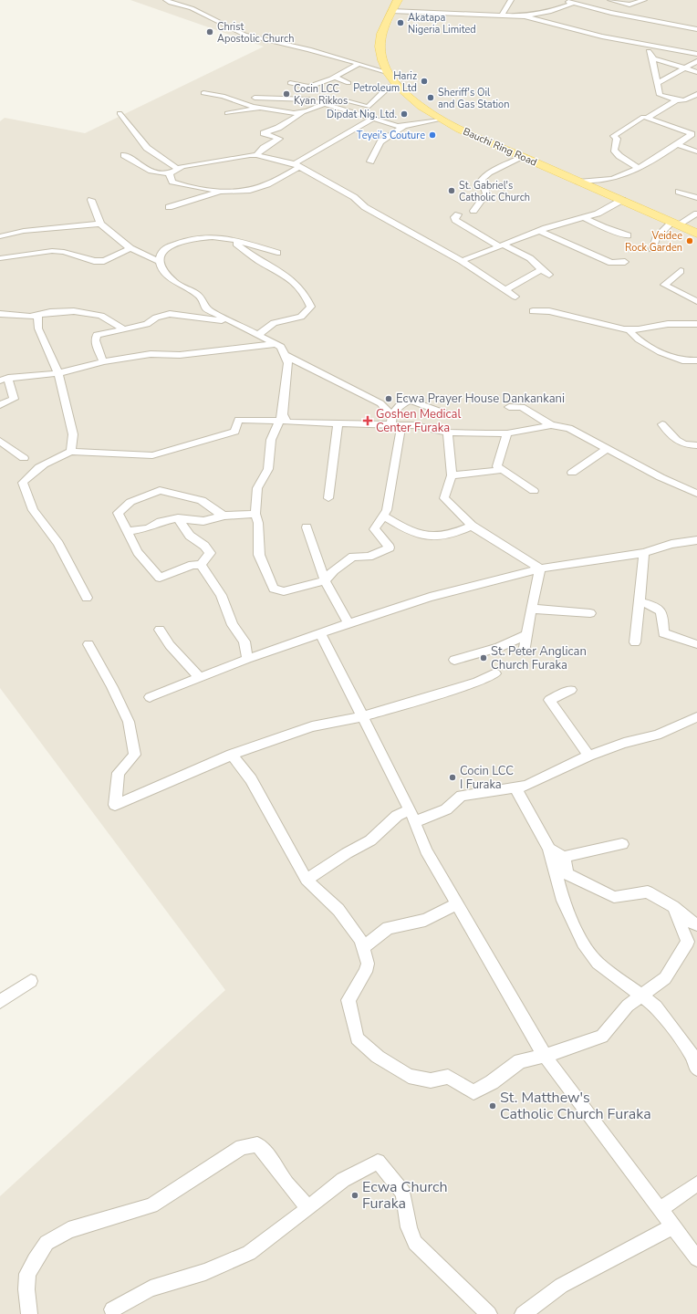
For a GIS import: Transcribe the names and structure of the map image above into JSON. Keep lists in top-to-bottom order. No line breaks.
{"streets":{"main road":["Bauchi Ring Road"]},"places":{"other":["Akatapa Nigeria Limited","Christ Apostolic Church","Hariz Petroleum Ltd","Cocin LCC Kyan Rikkos","Sheriff's Oil and Gas Station","Dipdat Nig. Ltd.","Teyei's Couture","St. Gabriel's Catholic Church","Veidee Rock Garden","Ecwa Prayer House Dankankani","St. Peter Anglican Church Furaka","Cocin LCC I Furaka","St. Matthew's Catholic Church Furaka","Ecwa Church Furaka"],"health":["Goshen Medical Center Furaka"]}}
